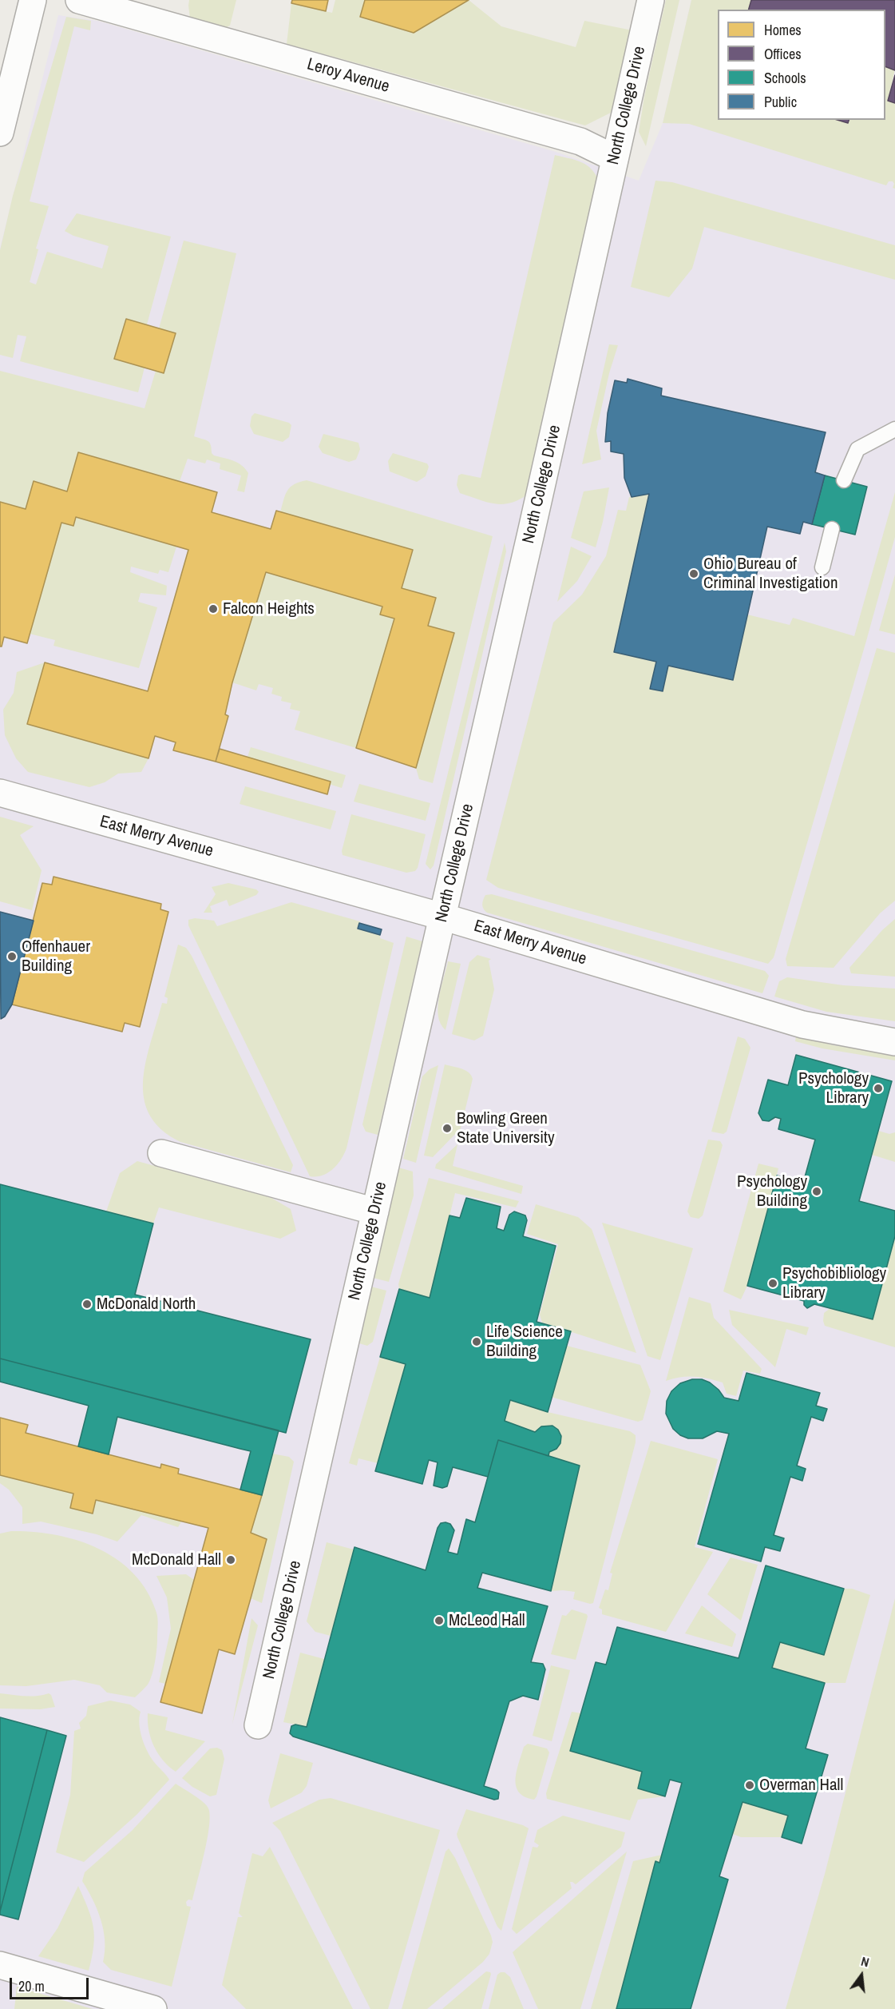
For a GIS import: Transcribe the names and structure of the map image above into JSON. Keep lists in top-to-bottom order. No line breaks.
{"streets":{"street":["Leroy Avenue","North College Drive","East Merry Avenue"]},"crossings":[["Leroy Avenue","North College Drive"],["North College Drive","East Merry Avenue"]],"places":["Ohio Bureau of Criminal Investigation","Falcon Heights","Offenhauer Building","Psychology Library","Bowling Green State University","Psychology Building","Psychobibliology Library","McDonald North","Life Science Building","McDonald Hall","McLeod Hall","Overman Hall"],"legend":["Homes","Offices","Schools","Public"],"scale_bar":"20 m","north":"top"}
